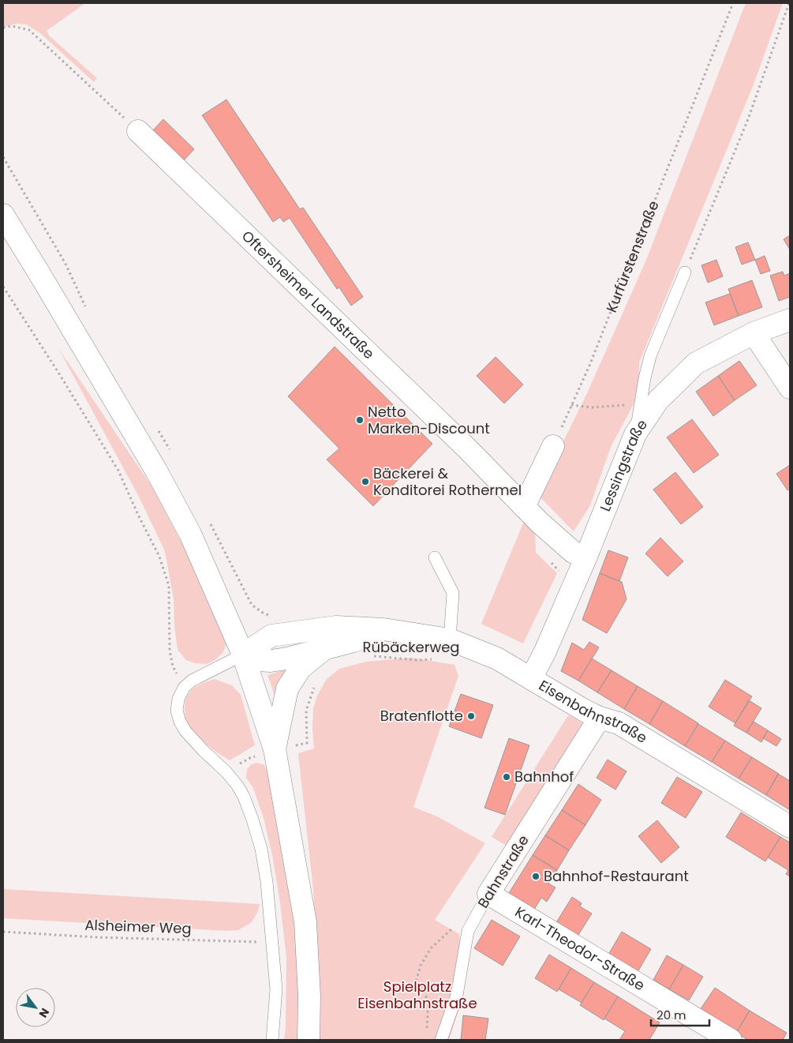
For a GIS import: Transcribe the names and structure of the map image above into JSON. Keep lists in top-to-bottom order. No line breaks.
{"streets":{"street":["Oftersheimer Landstraße","Lessingstraße","Eisenbahnstraße","Bahnstraße","Karl-Theodor-Straße"],"path":["Kurfürstenstraße","Rübäckerweg","Alsheimer Weg"]},"crossings":[["Oftersheimer Landstraße","Lessingstraße"],["Lessingstraße","Eisenbahnstraße"],["Eisenbahnstraße","Bahnstraße"],["Bahnstraße","Karl-Theodor-Straße"]],"parks":["Spielplatz Eisenbahnstraße"],"places":["Netto Marken-Discount","Bäckerei & Konditorei Rothermel","Bratenflotte","Bahnhof","Bahnhof-Restaurant"],"scale_bar":"20 m","north":"bottom right"}
